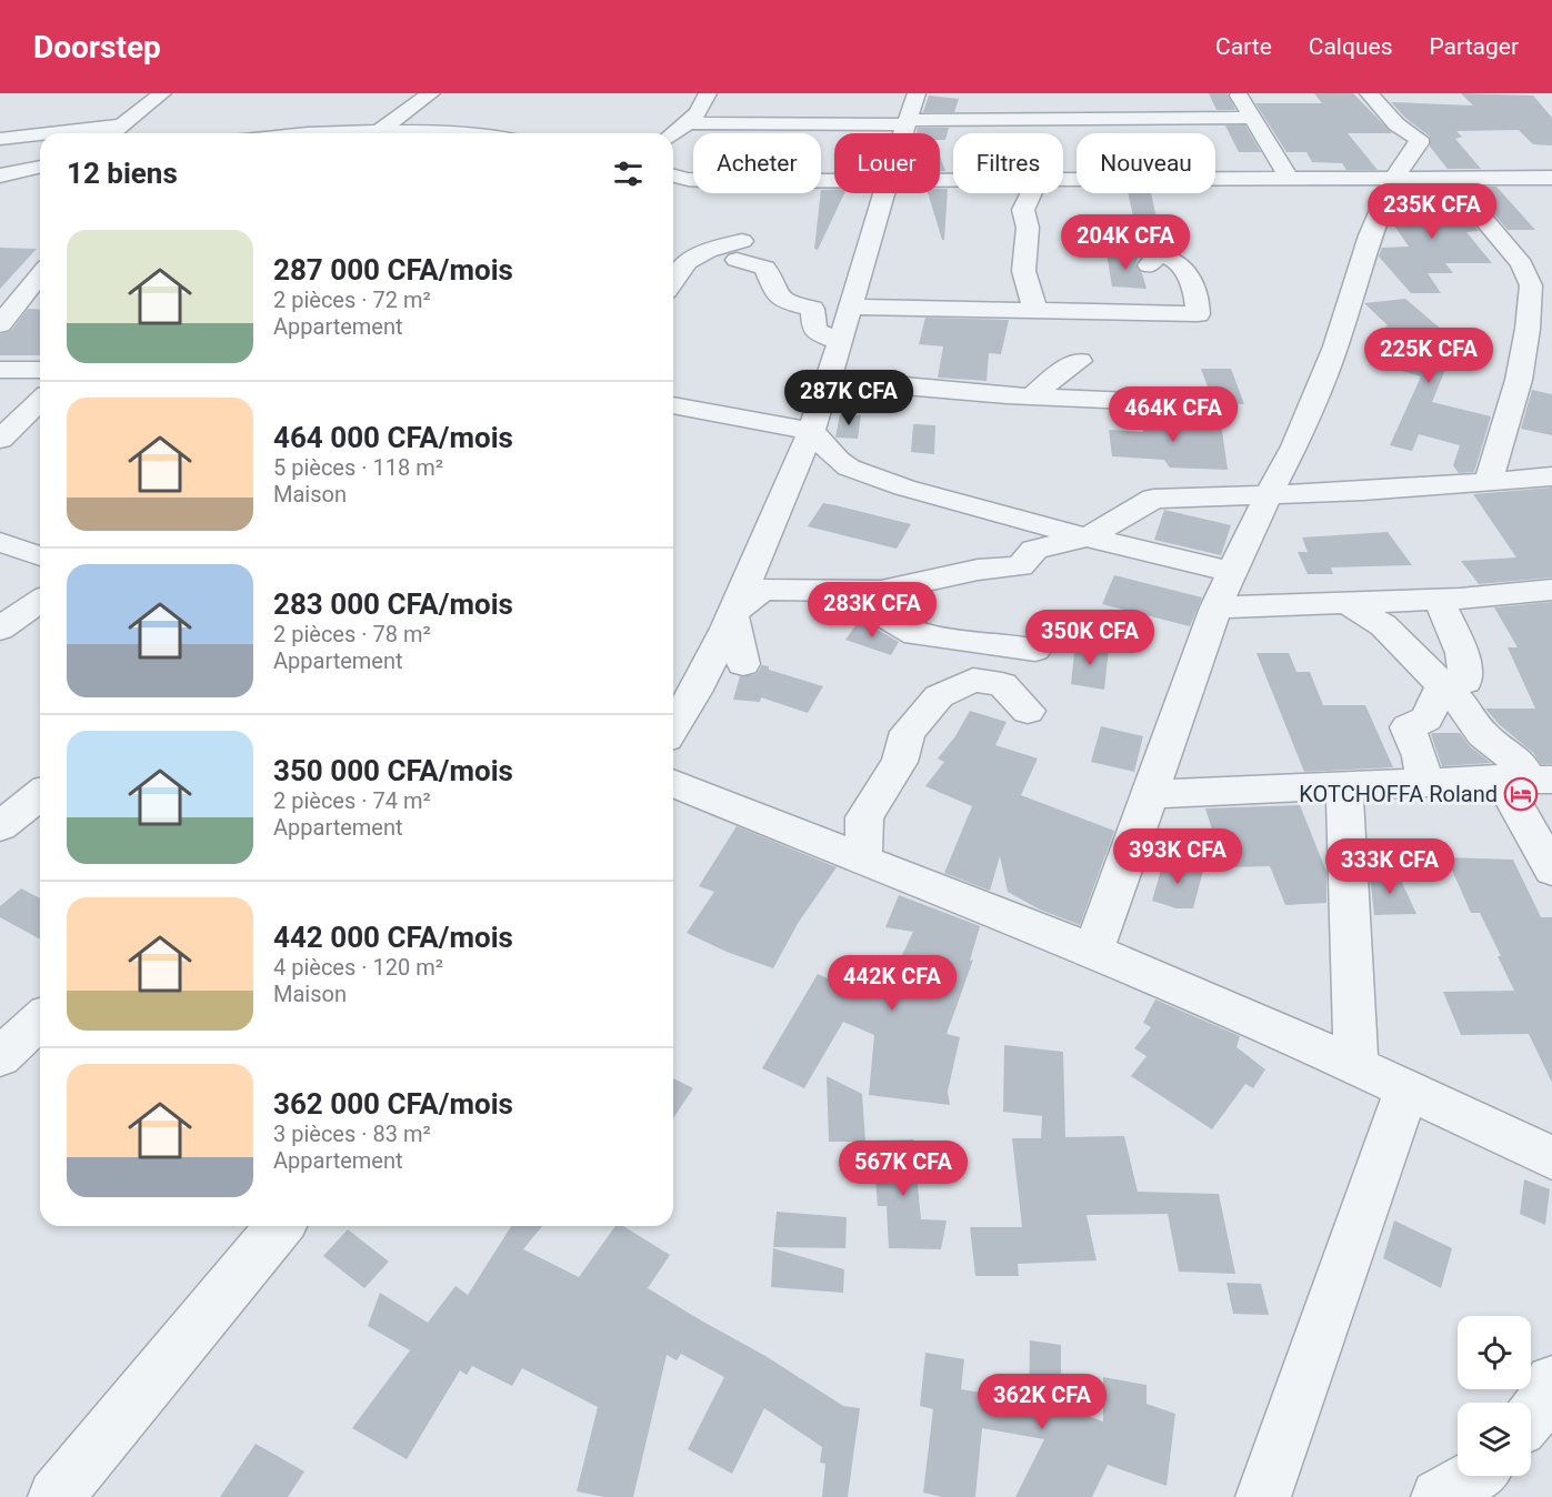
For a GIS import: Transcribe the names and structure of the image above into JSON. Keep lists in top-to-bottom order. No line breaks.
{"places":{"hotel":["KOTCHOFFA Roland"]},"page":{"header":"Doorstep","nav":["Carte","Calques","Partager"],"chip":["Acheter","Louer","Filtres","Nouveau"],"heading":"12 biens","price":["235K CFA","204K CFA","225K CFA","287K CFA","464K CFA","283K CFA","350K CFA","393K CFA","333K CFA","442K CFA","567K CFA","362K CFA"],"list":[{"name":"287 000 CFA/mois","note":"2 pièces · 72 m² · Appartement"},{"name":"464 000 CFA/mois","note":"5 pièces · 118 m² · Maison"},{"name":"283 000 CFA/mois","note":"2 pièces · 78 m² · Appartement"},{"name":"350 000 CFA/mois","note":"2 pièces · 74 m² · Appartement"},{"name":"442 000 CFA/mois","note":"4 pièces · 120 m² · Maison"},{"name":"362 000 CFA/mois","note":"3 pièces · 83 m² · Appartement"}]}}
